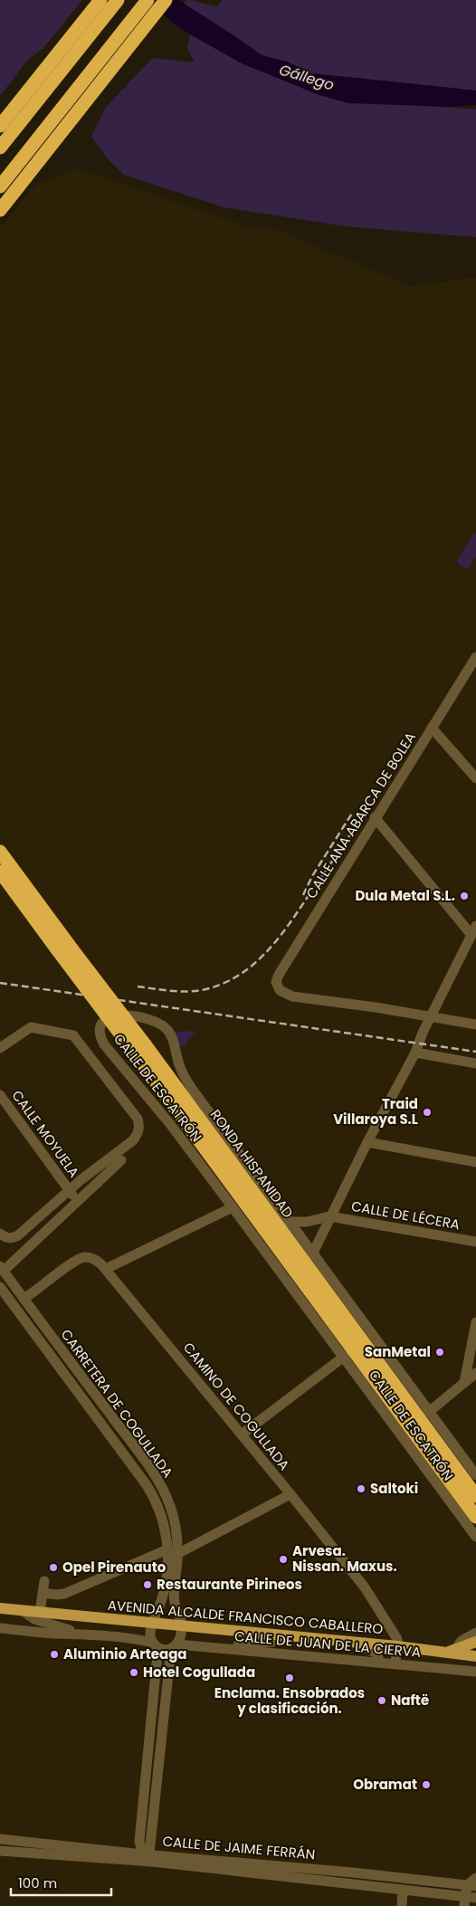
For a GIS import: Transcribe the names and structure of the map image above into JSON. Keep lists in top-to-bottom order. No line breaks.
{"streets":{"highway":["RONDA HISPANIDAD"],"main road":["AVENIDA ALCALDE FRANCISCO CABALLERO"],"street":["CALLE ANA ABARCA DE BOLEA","CALLE DE ESCATRÓN","CALLE MOYUELA","CALLE DE LÉCERA","CARRETERA DE COGULLADA","CAMINO DE COGULLADA","CALLE DE JUAN DE LA CIERVA","CALLE DE JAIME FERRÁN"]},"crossings":[["CALLE DE ESCATRÓN","RONDA HISPANIDAD"],["CALLE MOYUELA","CARRETERA DE COGULLADA"],["CARRETERA DE COGULLADA","CAMINO DE COGULLADA"],["CARRETERA DE COGULLADA","AVENIDA ALCALDE FRANCISCO CABALLERO"],["CAMINO DE COGULLADA","AVENIDA ALCALDE FRANCISCO CABALLERO"]],"water":["Gállego"],"places":["Dula Metal S.L.","Traid Villaroya S.L","SanMetal","Saltoki","Arvesa. Nissan. Maxus.","Opel Pirenauto","Restaurante Pirineos","Aluminio Arteaga","Hotel Cogullada","Enclama. Ensobrados y clasificación.","Naftë","Obramat"],"scale_bar":"100 m"}
